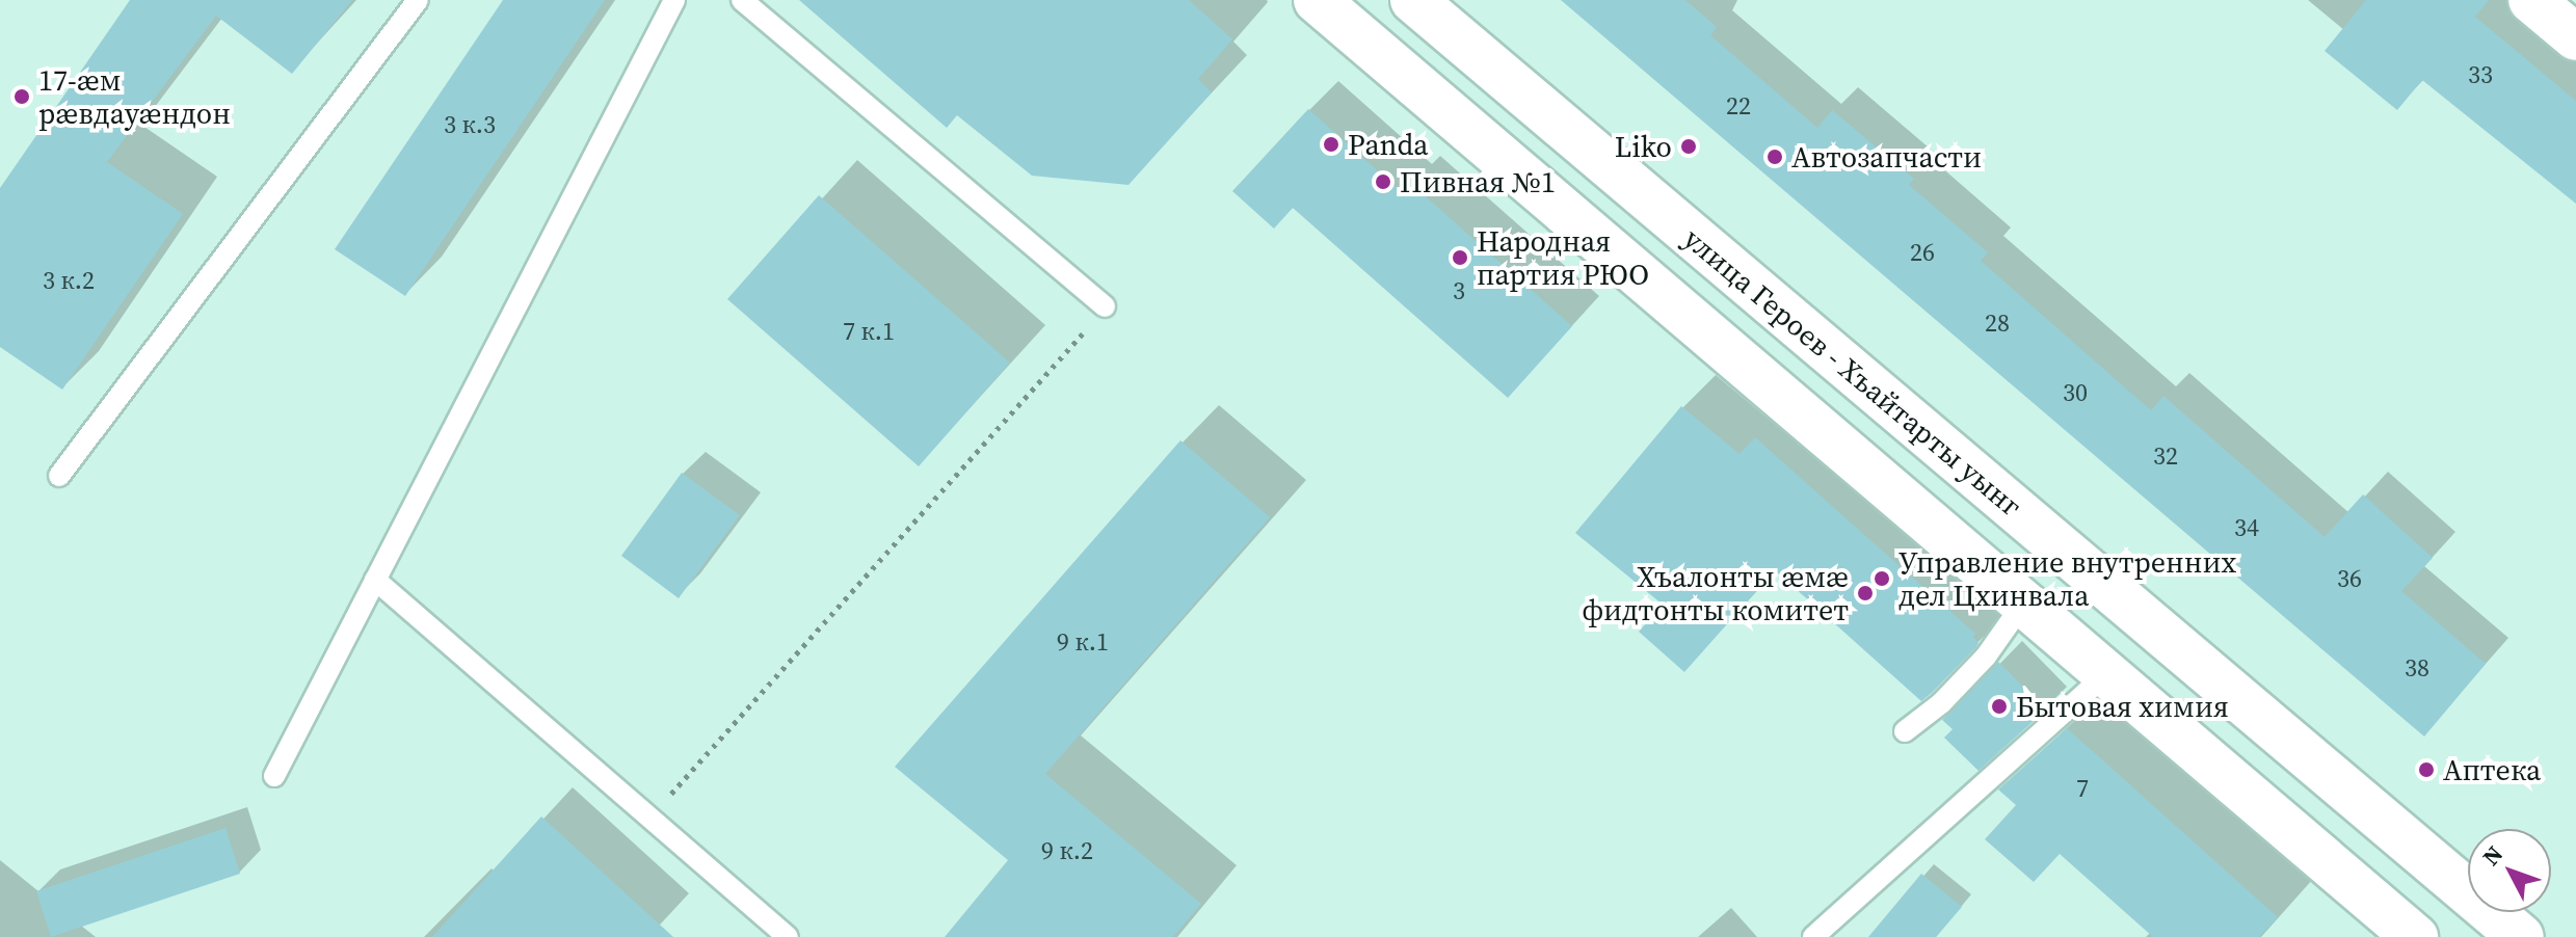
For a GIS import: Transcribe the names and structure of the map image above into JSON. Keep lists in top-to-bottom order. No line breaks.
{"streets":{"street":["улица Героев - Хъайтарты уынг"]},"places":["17-æм рӕвдауӕндон","Panda","Liko","Автозапчасти","Пивная №1","Народная партия РЮО","Управление внутренних дел Цхинвала","Хъалонты æмæ фидтонты комитет","Бытовая химия","Аптека"],"house_numbers":["33","22","3 к.3","26","3 к.2","3","28","7 к.1","30","32","34","36","9 к.1","38","7","9 к.2"],"north":"top left"}
